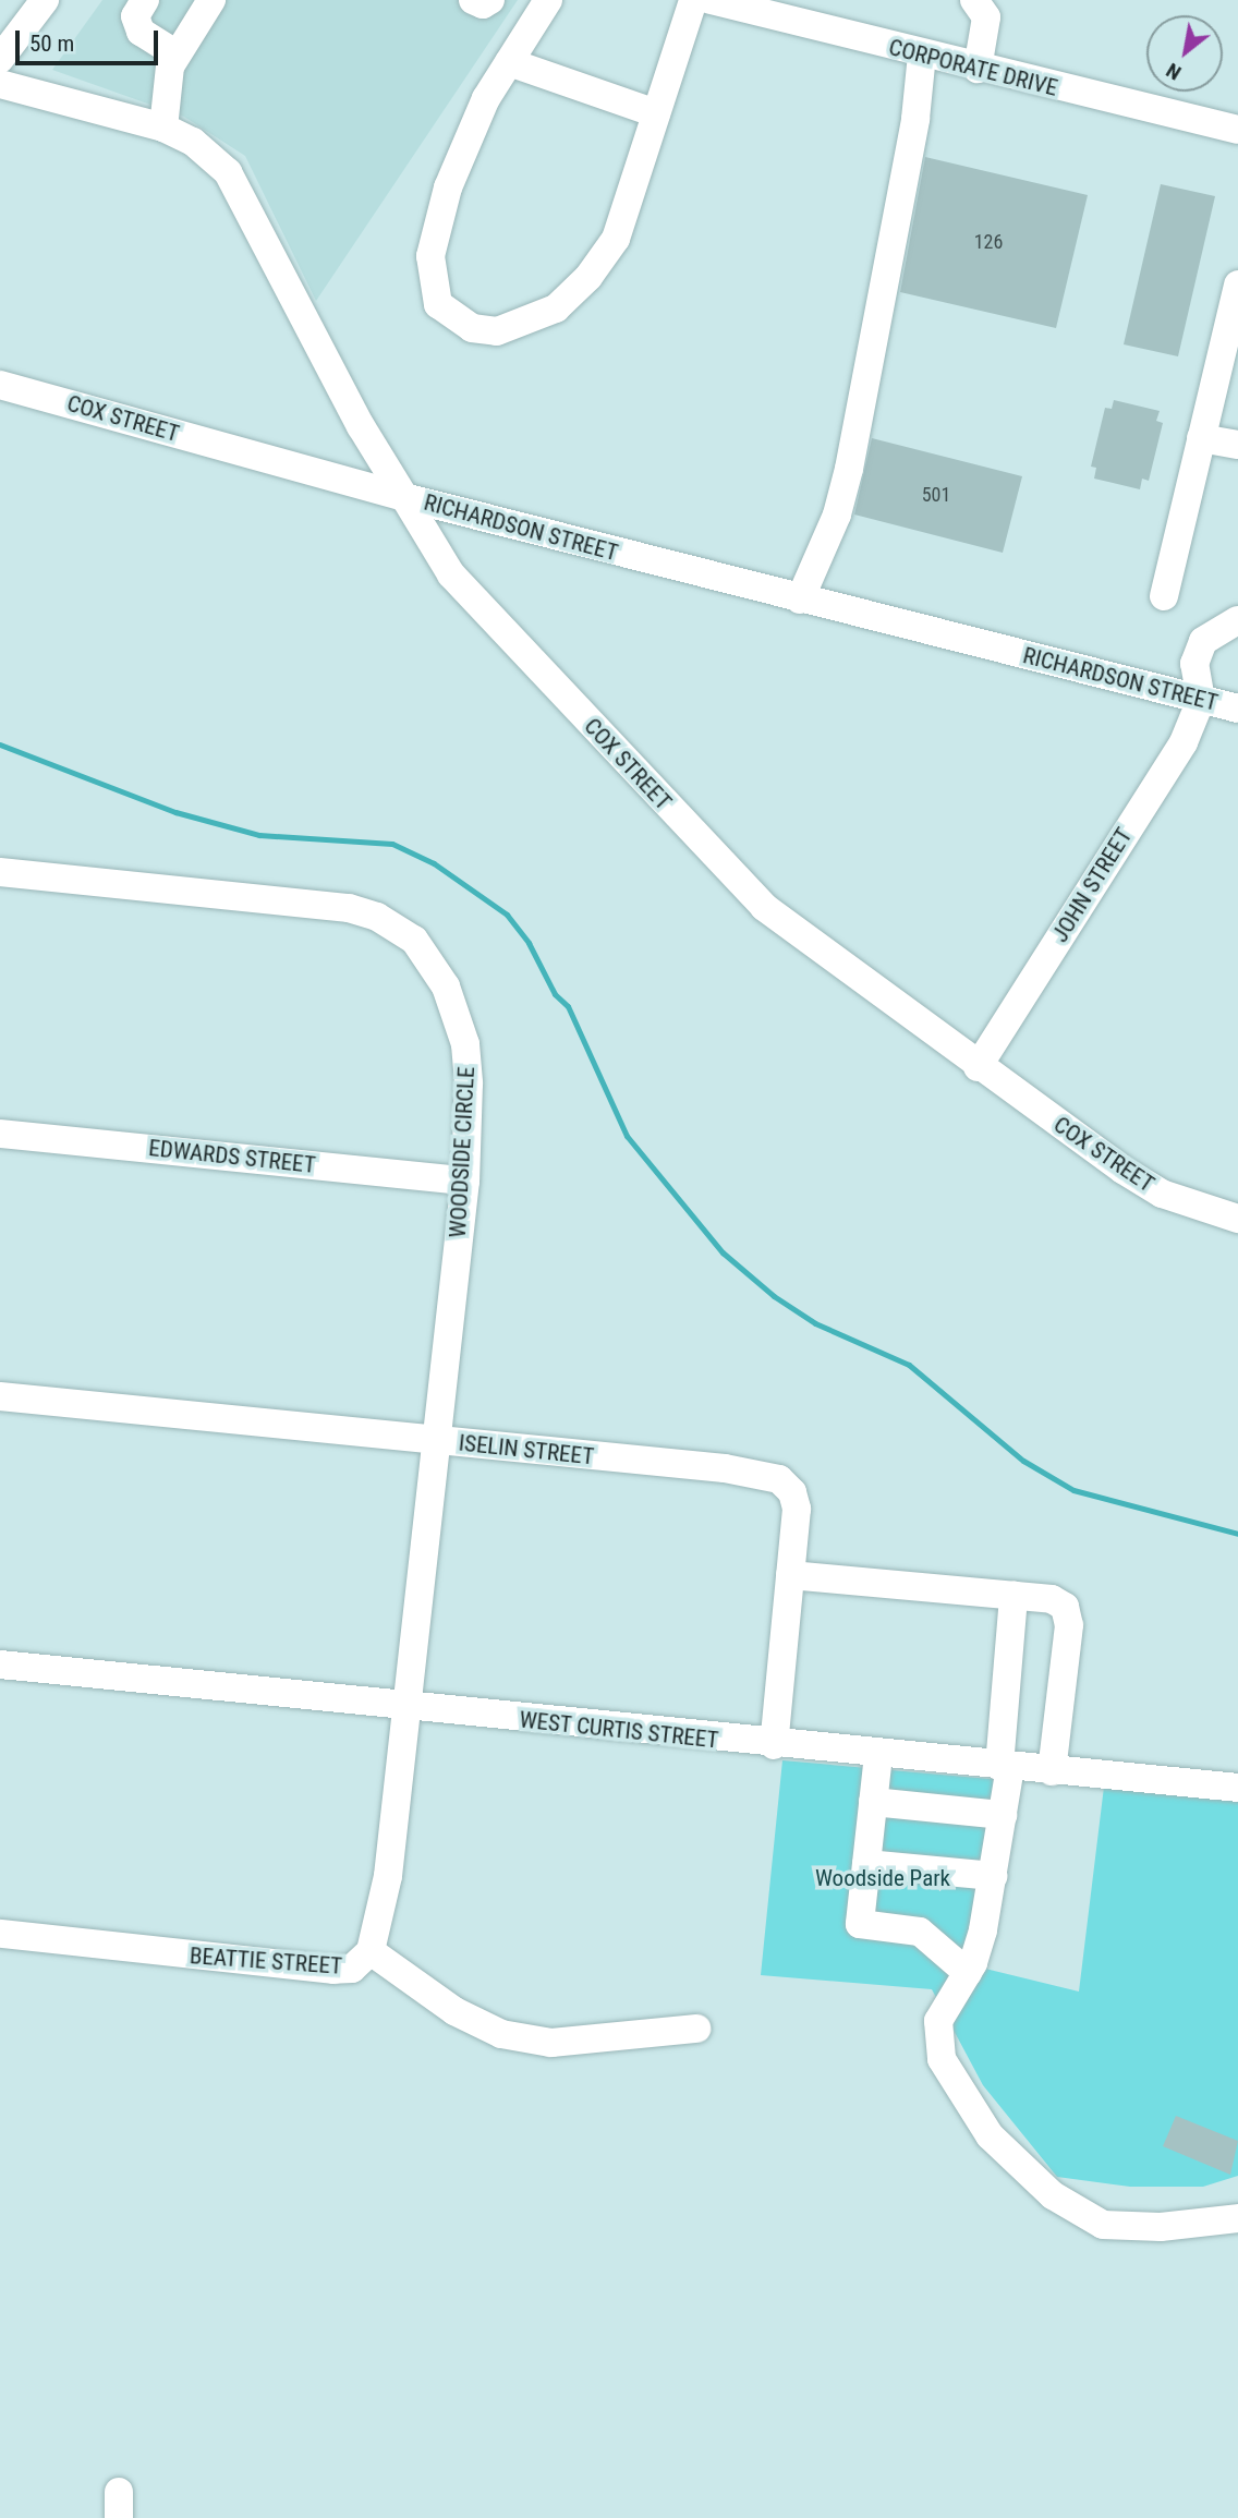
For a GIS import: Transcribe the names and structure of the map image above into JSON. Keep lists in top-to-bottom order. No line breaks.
{"streets":{"street":["CORPORATE DRIVE","COX STREET","RICHARDSON STREET","JOHN STREET","WOODSIDE CIRCLE","EDWARDS STREET","ISELIN STREET","WEST CURTIS STREET","BEATTIE STREET"]},"crossings":[["COX STREET","RICHARDSON STREET"],["COX STREET","JOHN STREET"],["RICHARDSON STREET","JOHN STREET"],["WOODSIDE CIRCLE","EDWARDS STREET"],["WOODSIDE CIRCLE","ISELIN STREET"],["WOODSIDE CIRCLE","WEST CURTIS STREET"],["WOODSIDE CIRCLE","BEATTIE STREET"],["ISELIN STREET","WEST CURTIS STREET"],["WEST CURTIS STREET","BEATTIE STREET"]],"parks":["Woodside Park"],"house_numbers":["126","501"],"scale_bar":"50 m","north":"bottom left"}
